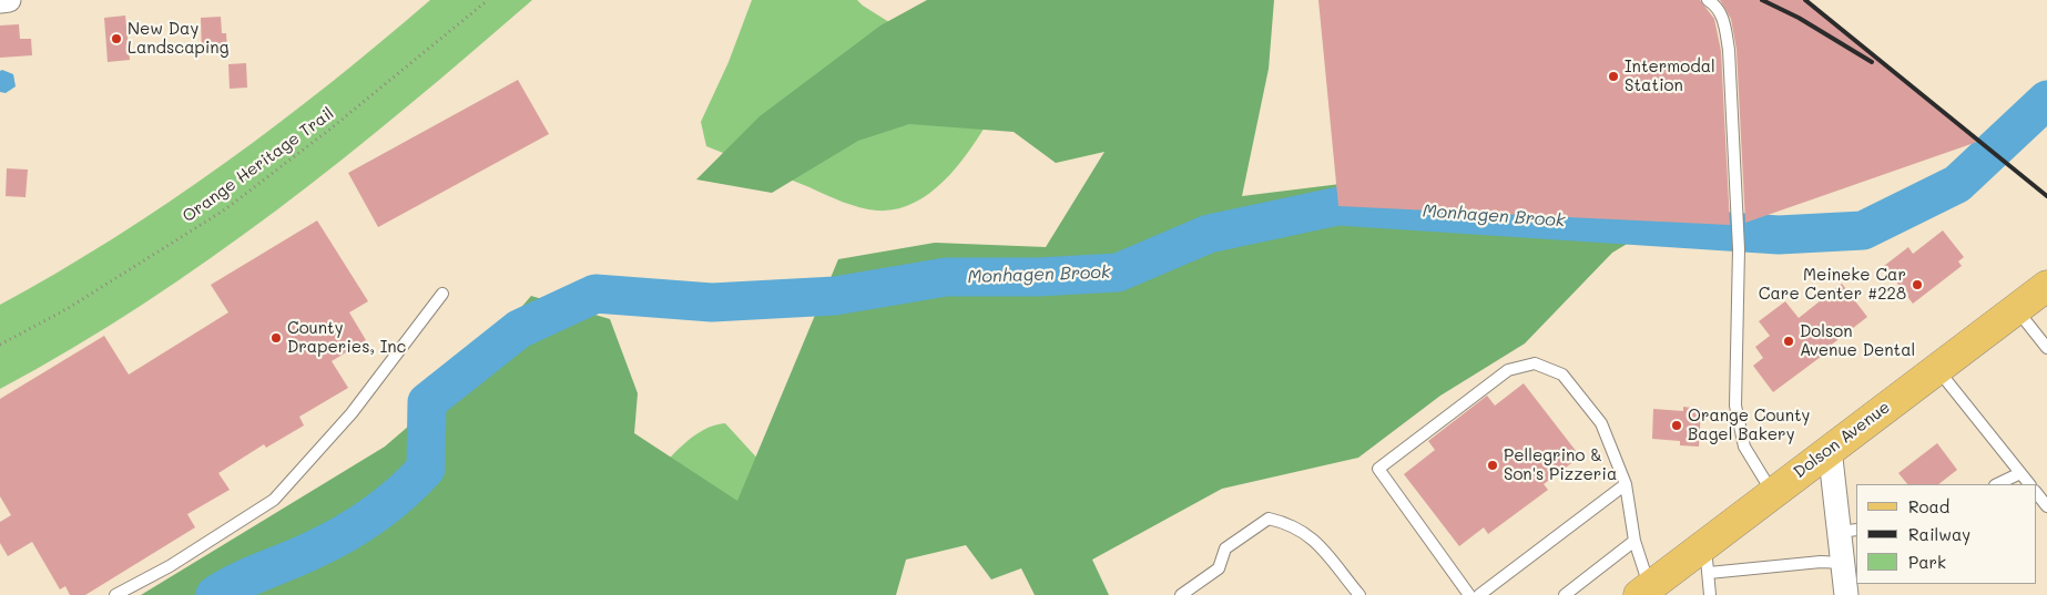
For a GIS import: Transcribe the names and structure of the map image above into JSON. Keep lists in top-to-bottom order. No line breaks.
{"streets":{"main road":["Dolson Avenue"],"path":["Orange Heritage Trail"]},"water":["Monhagen Brook"],"places":["New Day Landscaping","Intermodal Station","Meineke Car Care Center #228","County Draperies, Inc","Dolson Avenue Dental","Orange County Bagel Bakery","Pellegrino & Son's Pizzeria"],"legend":["Road","Railway","Park"]}
